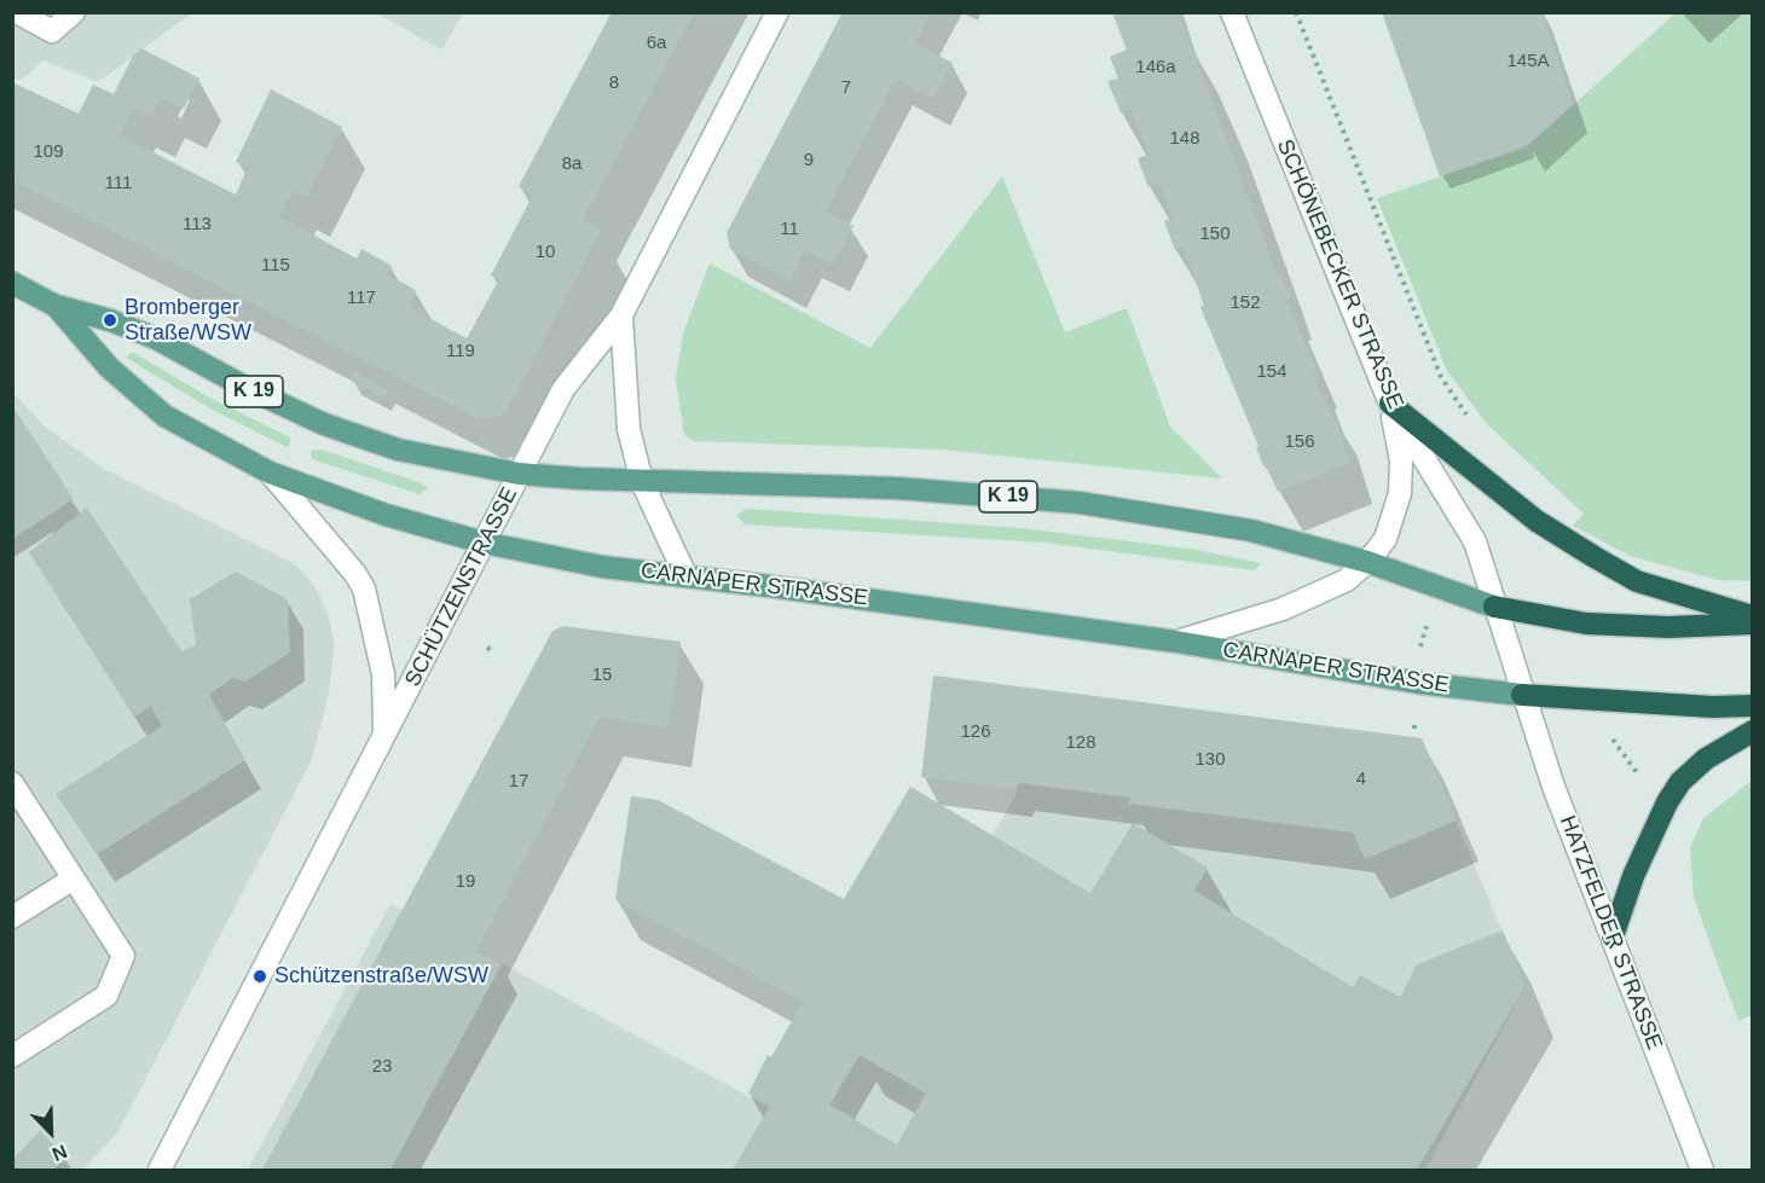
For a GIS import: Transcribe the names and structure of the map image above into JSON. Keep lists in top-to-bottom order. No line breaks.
{"streets":{"main road":["SCHÖNEBECKER STRASSE","K 19","CARNAPER STRASSE","SCHÜTZENSTRASSE","HATZFELDER STRASSE"]},"crossings":[["SCHÖNEBECKER STRASSE","CARNAPER STRASSE"],["SCHÖNEBECKER STRASSE","HATZFELDER STRASSE"],["CARNAPER STRASSE","SCHÜTZENSTRASSE"],["CARNAPER STRASSE","HATZFELDER STRASSE"]],"places":["Bromberger Straße/WSW","Schützenstraße/WSW"],"house_numbers":["6a","145A","146a","8","7","148","109","9","8a","111","113","11","150","10","115","117","152","119","154","156","15","126","128","130","4","17","19","23"],"north":"bottom right"}
